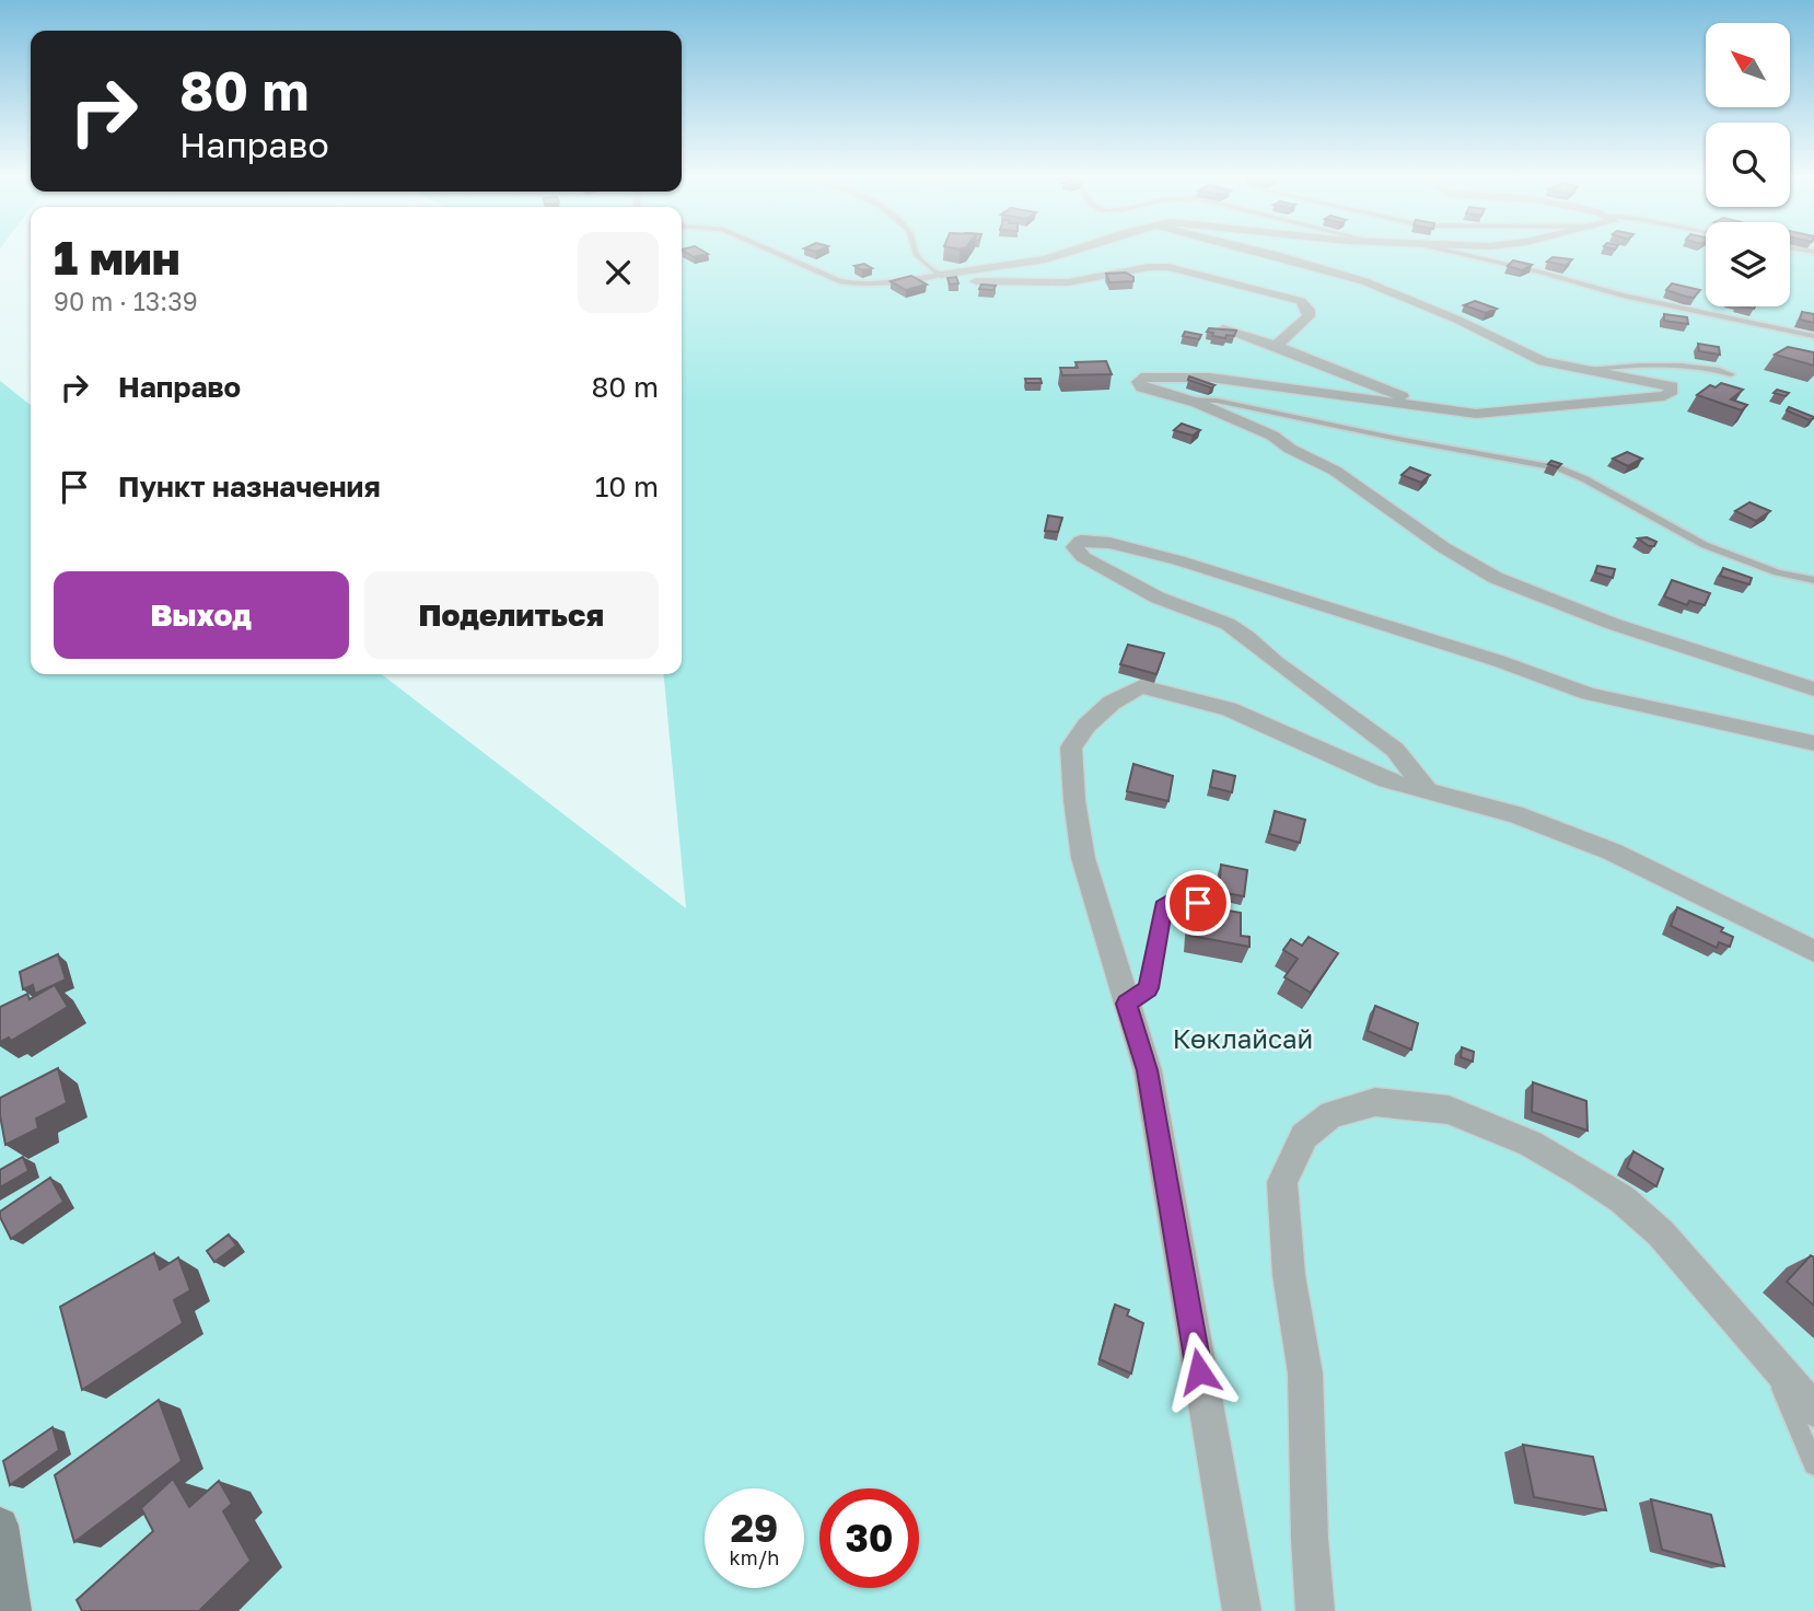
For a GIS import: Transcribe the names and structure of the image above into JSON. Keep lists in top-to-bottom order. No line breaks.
{"parks":["Көклайсай"],"north":"top left","page":{"turn":["80 m","Направо"],"heading":["1 мин","90 m · 13:39"],"list":[{"name":"Направо","value":"80 m"},{"name":"Пункт назначения","value":"10 m"}],"buttons":["Выход","Поделиться"],"speed":"29 km/h","limit":"30"}}
